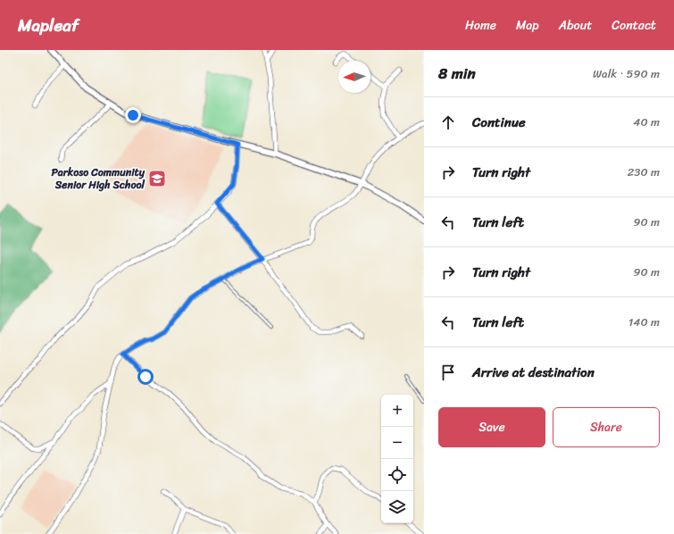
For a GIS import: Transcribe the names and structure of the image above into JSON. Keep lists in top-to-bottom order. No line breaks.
{"places":{"school or university":["Parkoso Community Senior High School"]},"north":"left","page":{"header":"Mapleaf","nav":["Home","Map","About","Contact"],"heading":["8 min","Walk · 590 m"],"list":[["Continue","40 m"],["Turn right","230 m"],["Turn left","90 m"],["Turn right","90 m"],["Turn left","140 m"],"Arrive at destination"],"map_buttons":["+","−"],"buttons":["Save","Share"]}}
